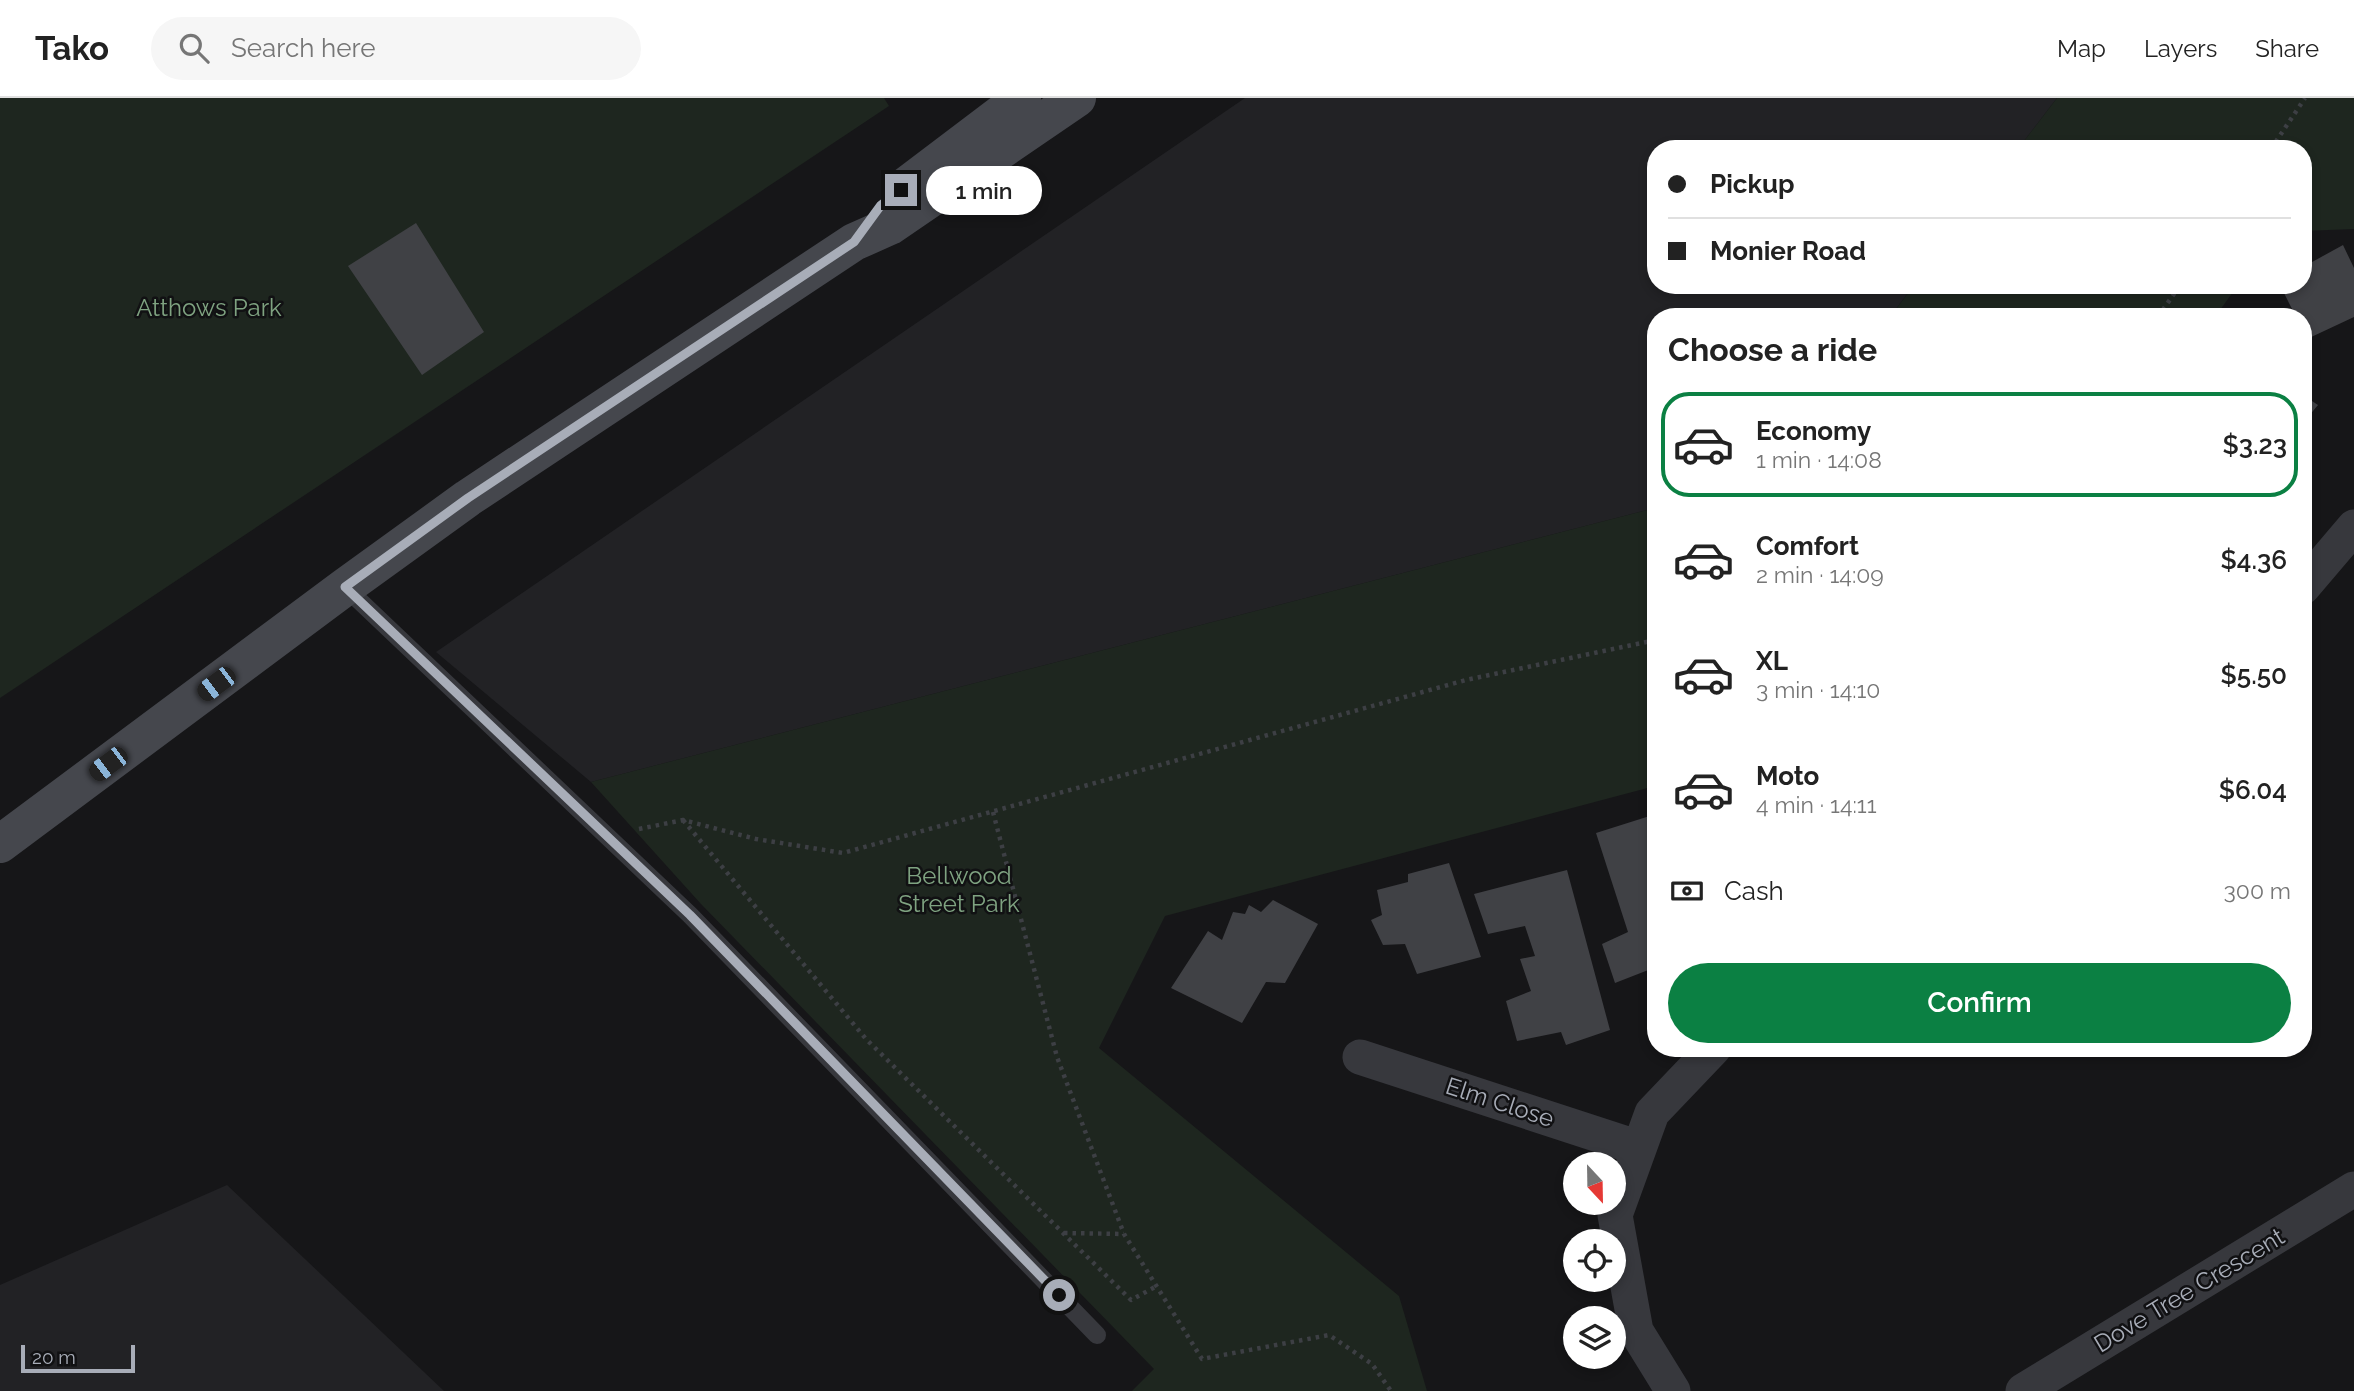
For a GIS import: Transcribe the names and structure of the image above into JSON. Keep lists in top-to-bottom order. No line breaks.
{"streets":{"street":["Elm Close","Dove Tree Crescent"]},"parks":["Atthows Park","Bellwood Street Park"],"scale_bar":"20 m","north":"bottom","page":{"header":"Tako","search":"Search here","nav":["Map","Layers","Share"],"banner":["Pickup","Monier Road"],"bubble":"1 min","heading":"Choose a ride","list":[{"name":"Economy","note":"1 min · 14:08","value":"$3.23"},{"name":"Comfort","note":"2 min · 14:09","value":"$4.36"},{"name":"XL","note":"3 min · 14:10","value":"$5.50"},{"name":"Moto","note":"4 min · 14:11","value":"$6.04"}],"pay":["Cash","300 m"],"buttons":"Confirm","scale":"20 m"}}
